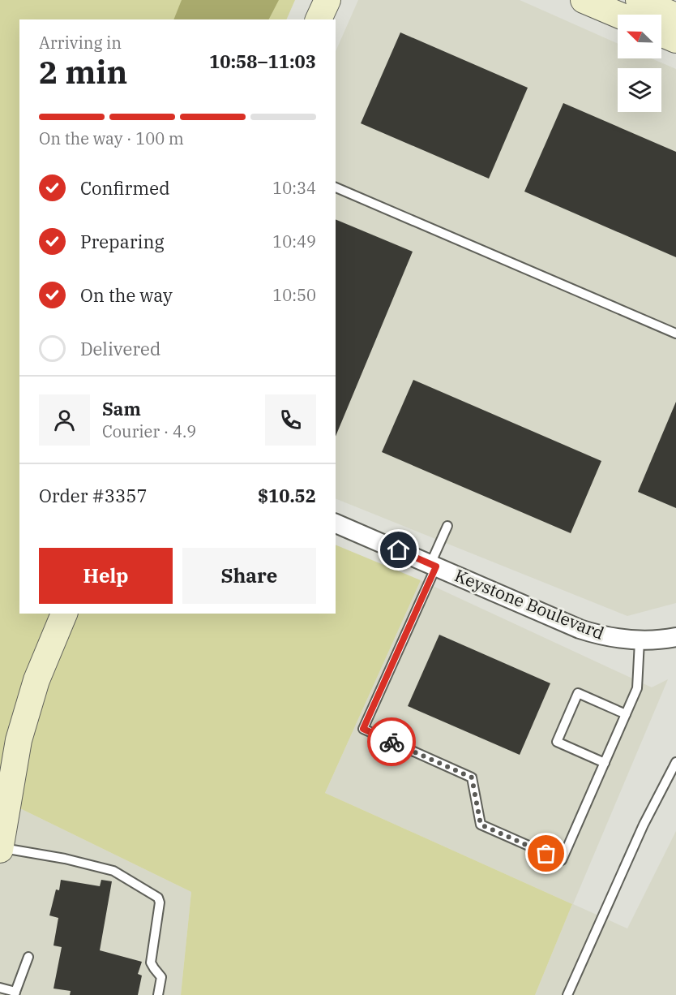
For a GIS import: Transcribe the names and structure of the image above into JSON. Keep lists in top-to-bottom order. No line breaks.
{"streets":{"street":["Keystone Boulevard"]},"north":"top left","page":{"heading":["2 min","Arriving in","10:58–11:03"],"panel":["Sam","Courier · 4.9","Order #3357","$10.52"],"bar":"On the way · 100 m","list":[["Confirmed","10:34"],["Preparing","10:49"],["On the way","10:50"],"Delivered"],"buttons":["Help","Share"]}}
